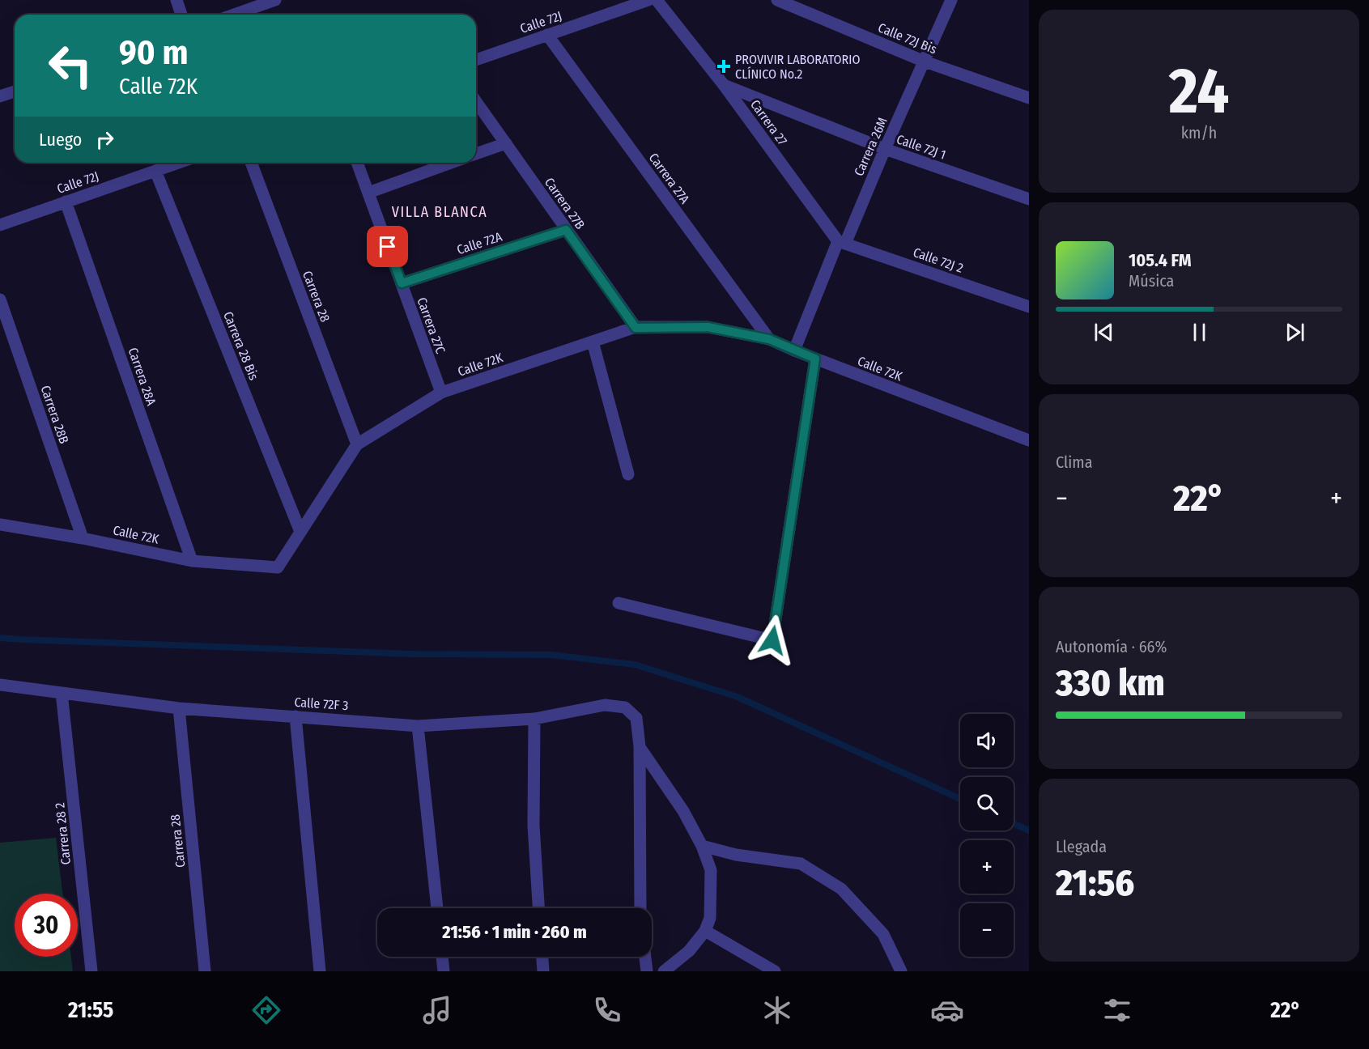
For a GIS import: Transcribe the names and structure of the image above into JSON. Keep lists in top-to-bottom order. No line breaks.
{"streets":{"street":["Calle 72J","Calle 72J Bis","Carrera 27","Carrera 26M","Calle 72J 1","Carrera 27A","Carrera 27B","Calle 72A","Calle 72J 2","Carrera 28","Carrera 27C","Carrera 28 Bis","Calle 72K","Carrera 28A","Carrera 28B","Calle 72F 3","Carrera 28 2"]},"crossings":[["Calle 72J","Carrera 27A"],["Calle 72J","Carrera 28 Bis"],["Calle 72J","Carrera 28A"],["Calle 72J Bis","Carrera 26M"],["Carrera 27","Carrera 26M"],["Carrera 27","Calle 72J 1"],["Carrera 27","Calle 72J 2"],["Carrera 26M","Calle 72J 1"],["Carrera 26M","Calle 72J 2"],["Carrera 26M","Calle 72K"],["Carrera 27A","Calle 72K"],["Carrera 27B","Calle 72A"],["Carrera 27B","Calle 72K"],["Calle 72A","Carrera 27C"],["Carrera 28","Calle 72K"],["Carrera 28","Calle 72F 3"],["Carrera 27C","Calle 72K"],["Carrera 28 Bis","Calle 72K"],["Calle 72K","Carrera 28A"],["Calle 72K","Carrera 28B"],["Calle 72F 3","Carrera 28 2"]],"districts":["VILLA BLANCA"],"places":{"health":["PROVIVIR LABORATORIO CLÍNICO No.2"]},"page":{"tile":[["24","km/h"],"Clima",["Autonomía · 66%","330 km"],["Llegada","21:56"]],"turn":["90 m","Calle 72K"],"then":"Luego","song":["105.4 FM","Música"],"heat":["−","22°","+"],"map_buttons":["+","−"],"limit":"30","trip":"21:56 · 1 min · 260 m","tabs":["21:55","22°"]}}
